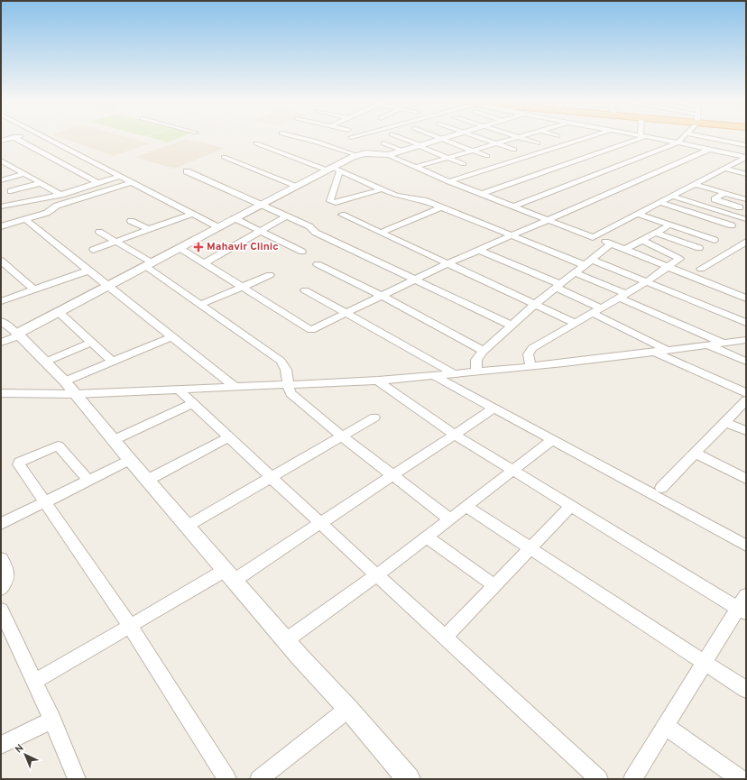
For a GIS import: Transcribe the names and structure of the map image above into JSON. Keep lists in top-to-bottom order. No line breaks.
{"places":{"health":["Mahavir Clinic"]},"north":"top left"}
